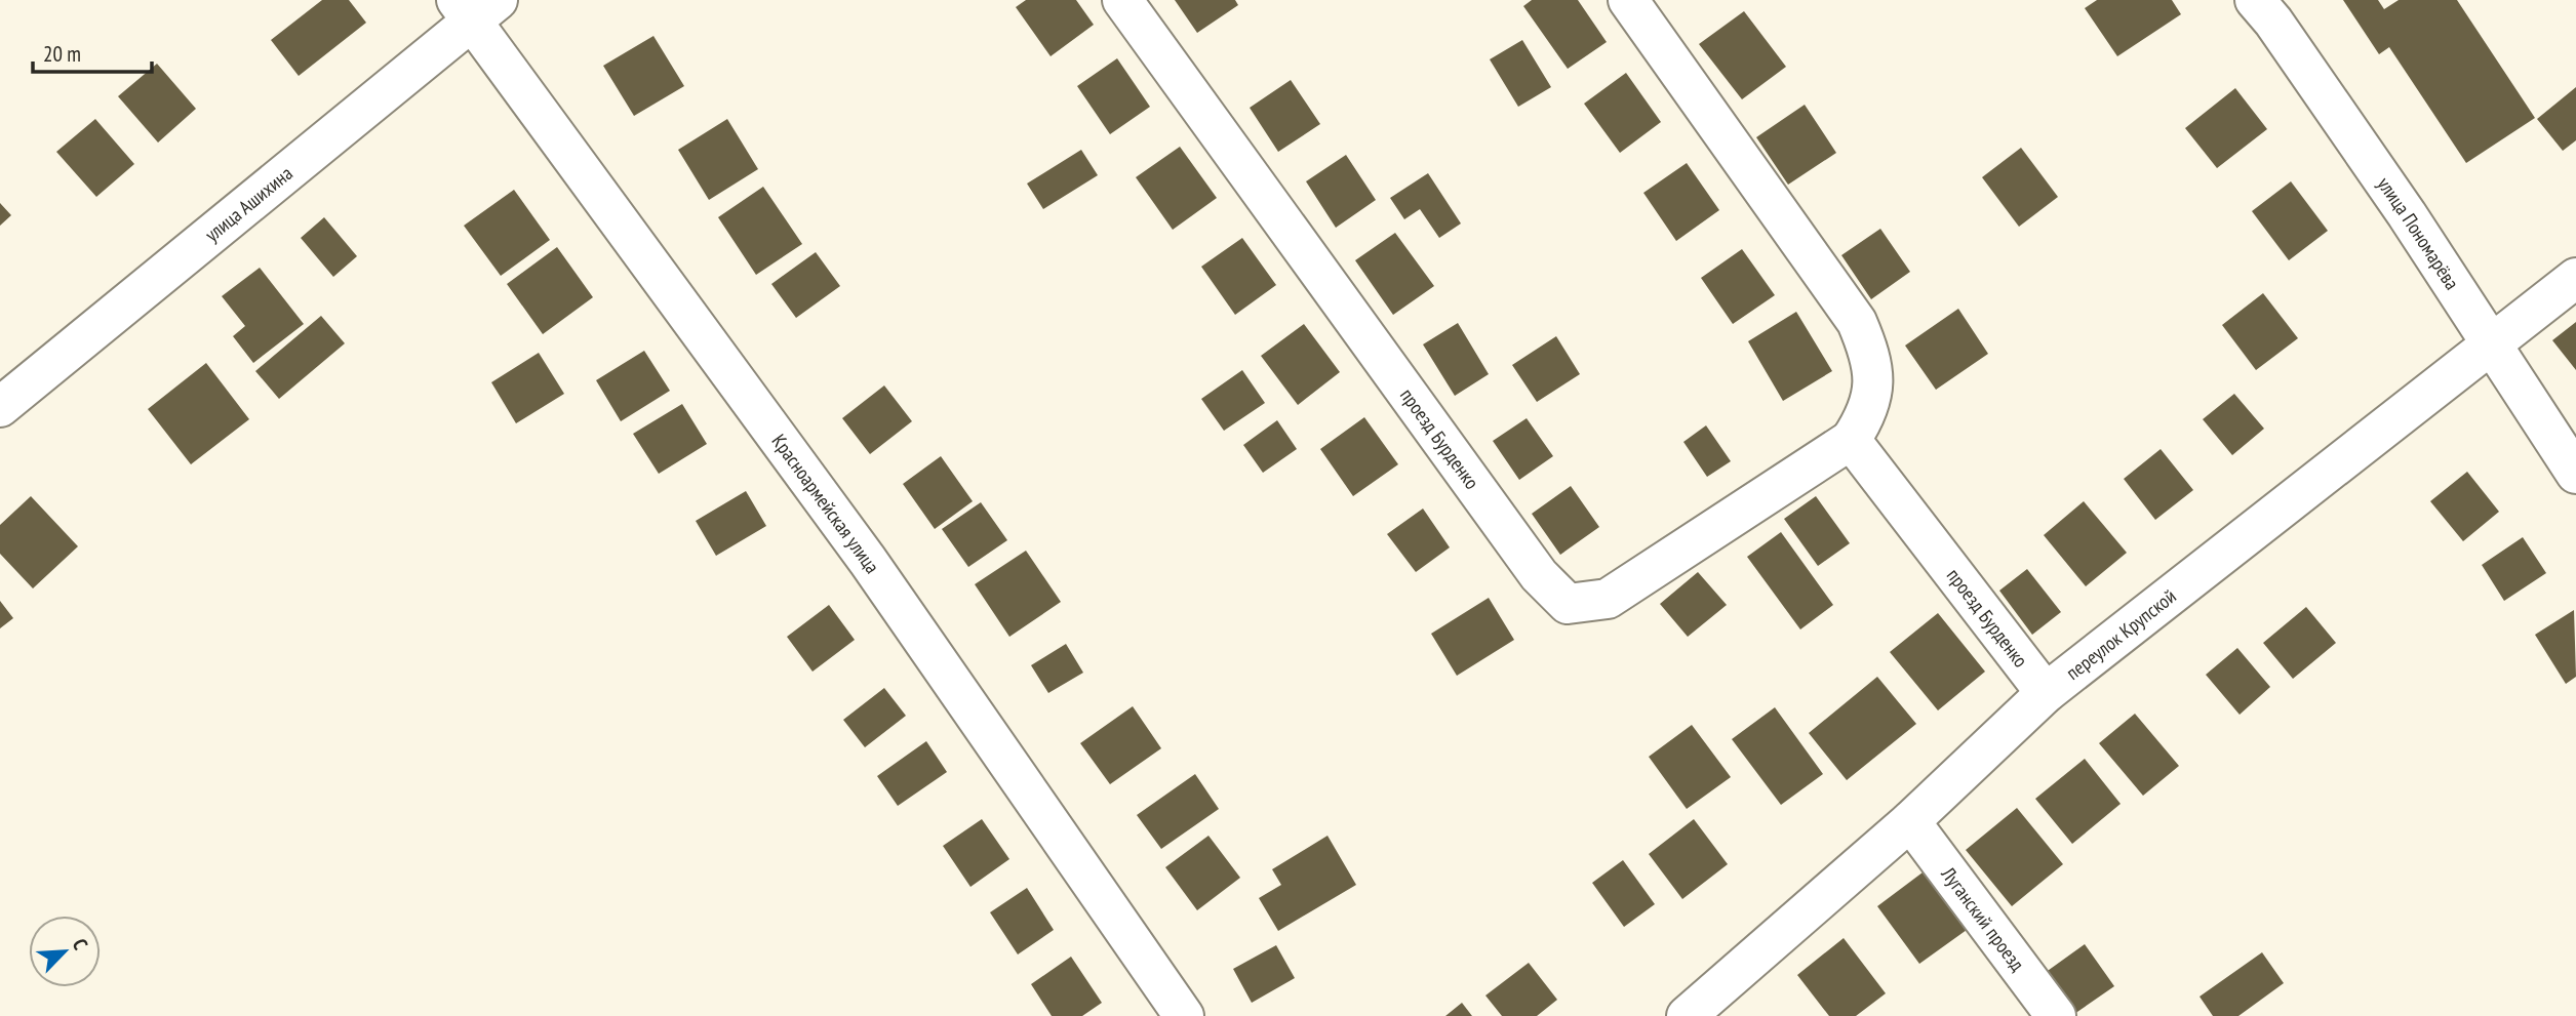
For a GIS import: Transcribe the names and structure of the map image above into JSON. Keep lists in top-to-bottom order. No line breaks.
{"streets":{"street":["улица Ашихина","улица Пономарёва","проезд Бурденко","Красноармейская улица","переулок Крупской","Луганский проезд"]},"crossings":[["улица Ашихина","Красноармейская улица"],["улица Пономарёва","переулок Крупской"],["проезд Бурденко","переулок Крупской"],["переулок Крупской","Луганский проезд"]],"scale_bar":"20 m","north":"top right"}
